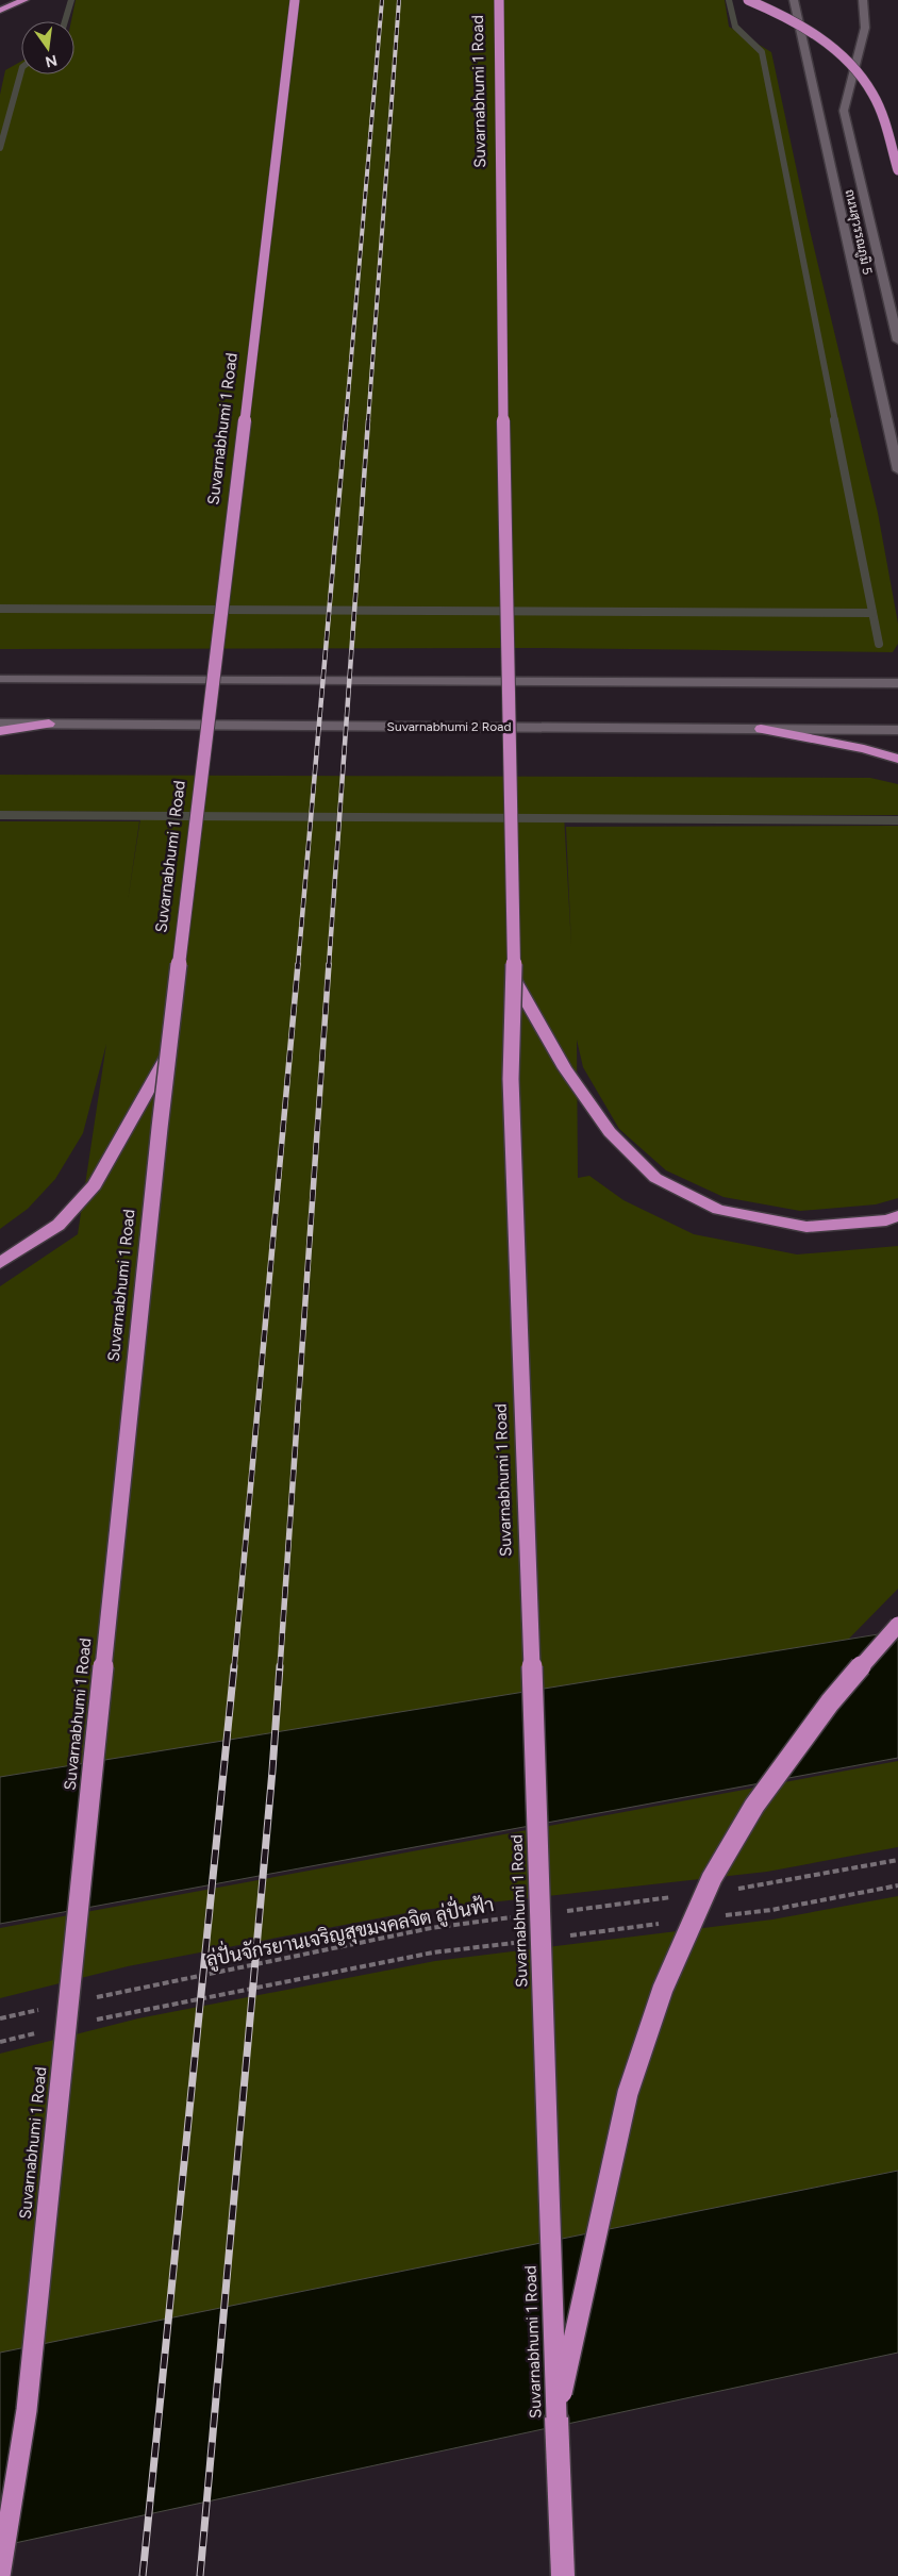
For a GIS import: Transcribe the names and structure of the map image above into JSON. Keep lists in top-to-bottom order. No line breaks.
{"streets":{"highway":["Suvarnabhumi 1 Road"],"street":["ถนนสุวรรณภูมิ 5","Suvarnabhumi 2 Road"],"path":["ลู่ปั่นจักรยานเจริญสุขมงคลจิต ลู่ปั่นฟ้า"]},"north":"bottom"}
